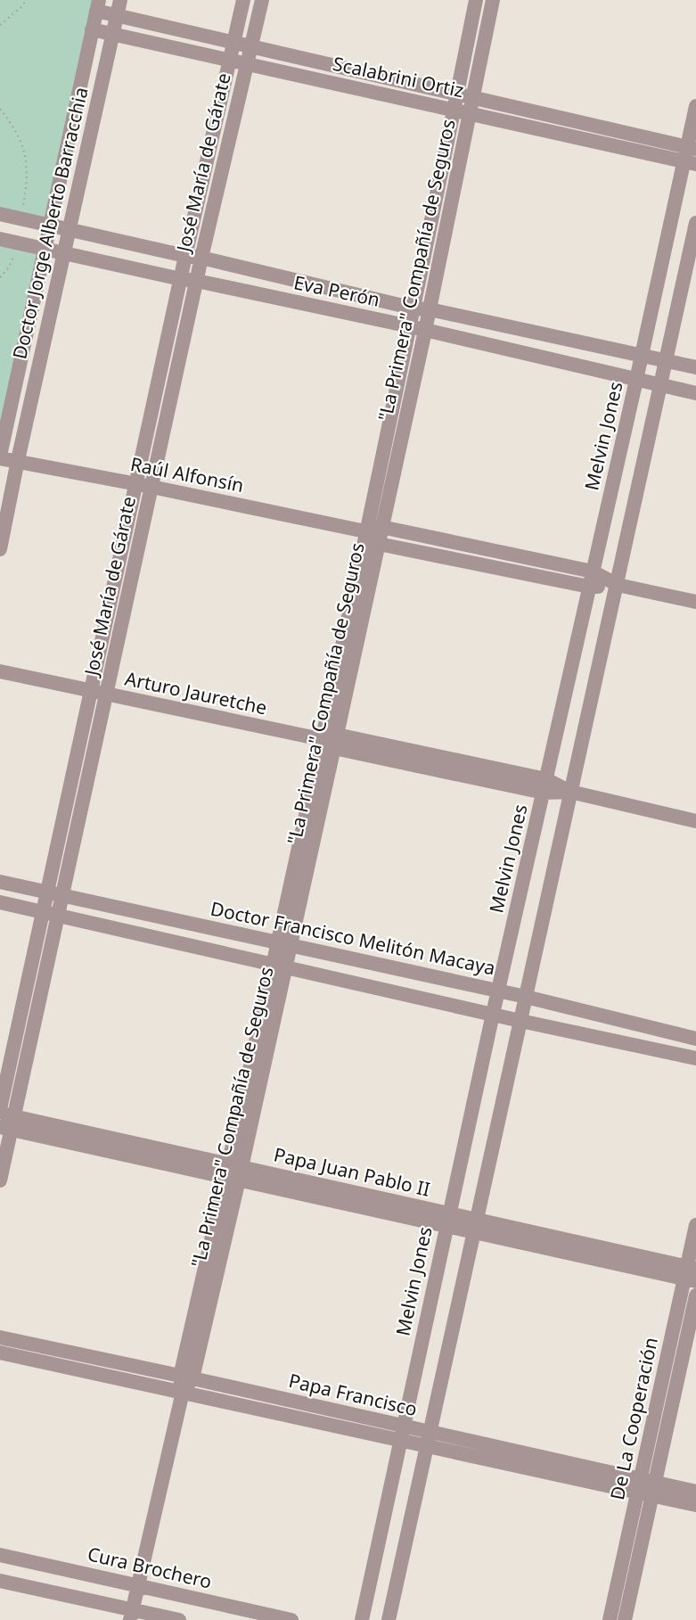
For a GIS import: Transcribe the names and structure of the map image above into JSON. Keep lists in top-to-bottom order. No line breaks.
{"streets":{"street":["Scalabrini Ortiz","José María de Gárate","Doctor Jorge Alberto Barracchia","\"La Primera\" Compañía de Seguros","Eva Perón","Melvin Jones","Raúl Alfonsín","Arturo Jauretche","Doctor Francisco Melitón Macaya","Papa Juan Pablo II","Papa Francisco","De La Cooperación","Cura Brochero"]},"crossings":[["Scalabrini Ortiz","José María de Gárate"],["Scalabrini Ortiz","Doctor Jorge Alberto Barracchia"],["Scalabrini Ortiz","\"La Primera\" Compañía de Seguros"],["Scalabrini Ortiz","Melvin Jones"],["José María de Gárate","Eva Perón"],["José María de Gárate","Raúl Alfonsín"],["José María de Gárate","Arturo Jauretche"],["José María de Gárate","Doctor Francisco Melitón Macaya"],["José María de Gárate","Papa Juan Pablo II"],["Doctor Jorge Alberto Barracchia","Eva Perón"],["Doctor Jorge Alberto Barracchia","Raúl Alfonsín"],["\"La Primera\" Compañía de Seguros","Eva Perón"],["\"La Primera\" Compañía de Seguros","Raúl Alfonsín"],["\"La Primera\" Compañía de Seguros","Arturo Jauretche"],["\"La Primera\" Compañía de Seguros","Doctor Francisco Melitón Macaya"],["\"La Primera\" Compañía de Seguros","Papa Juan Pablo II"],["\"La Primera\" Compañía de Seguros","Papa Francisco"],["\"La Primera\" Compañía de Seguros","Cura Brochero"],["Eva Perón","Melvin Jones"],["Melvin Jones","Raúl Alfonsín"],["Melvin Jones","Arturo Jauretche"],["Melvin Jones","Doctor Francisco Melitón Macaya"],["Melvin Jones","Papa Juan Pablo II"],["Melvin Jones","Papa Francisco"],["Papa Juan Pablo II","De La Cooperación"],["Papa Francisco","De La Cooperación"]]}
